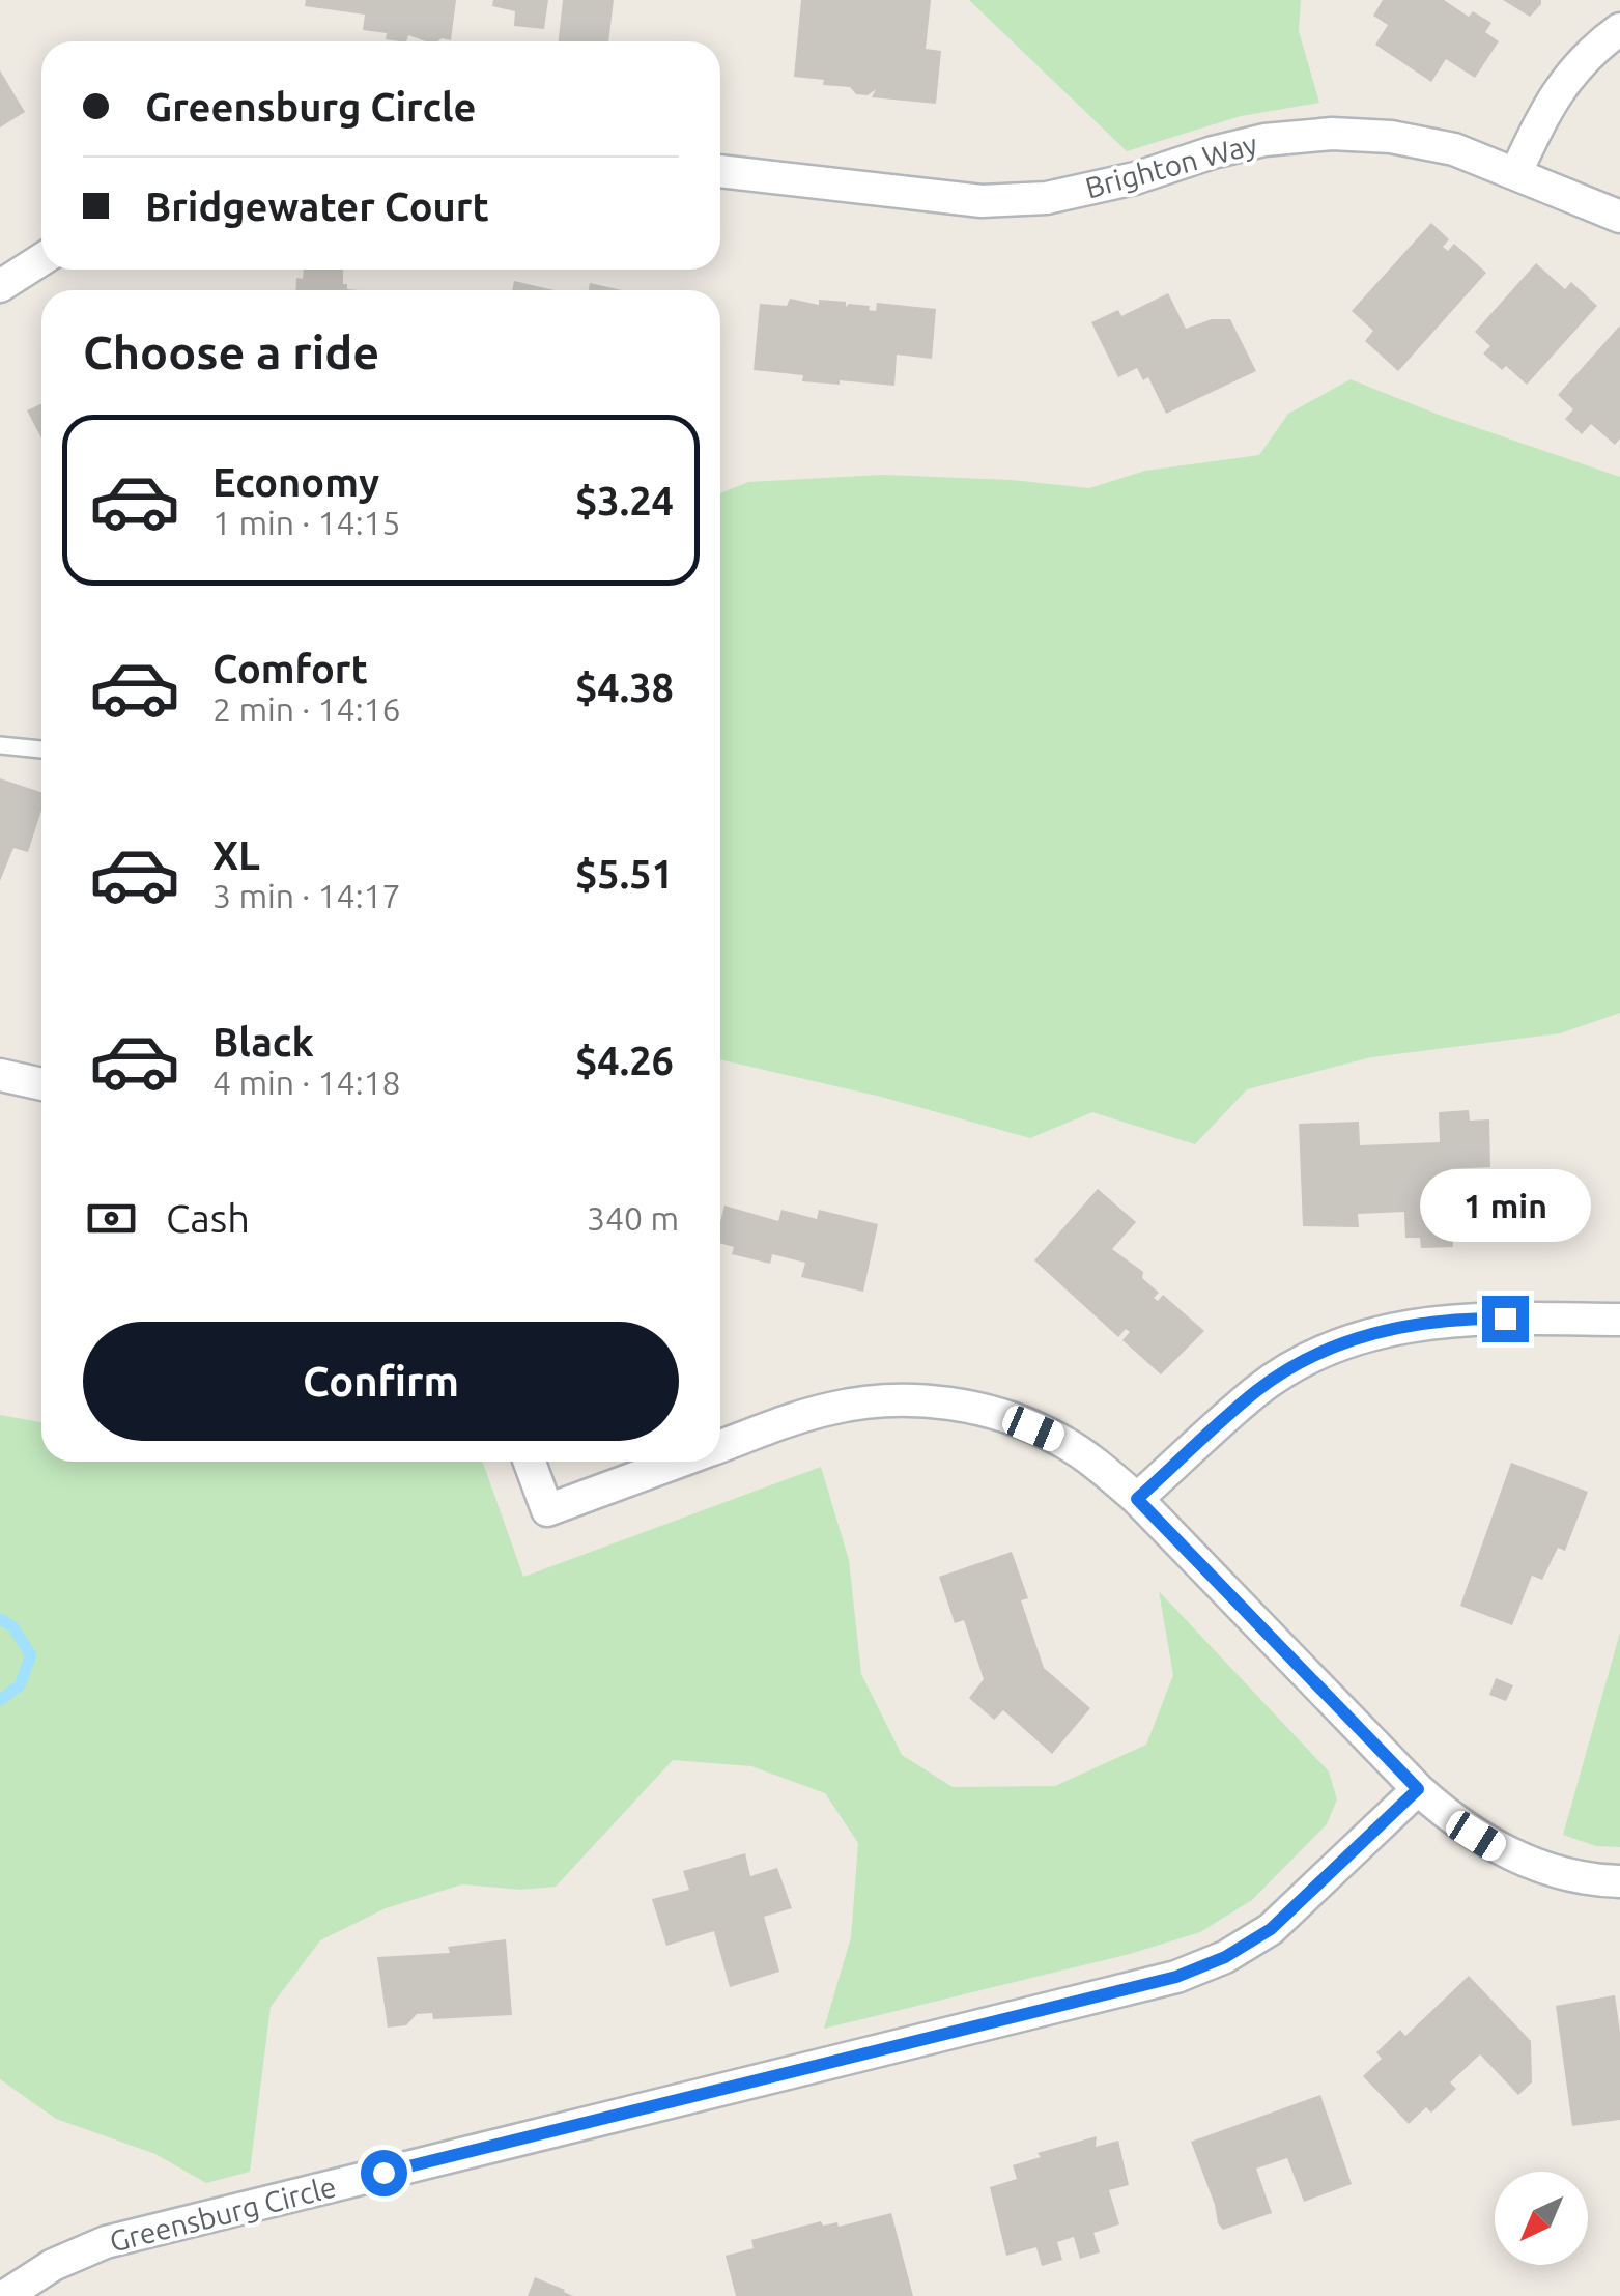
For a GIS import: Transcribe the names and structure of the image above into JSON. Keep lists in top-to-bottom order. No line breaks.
{"streets":{"street":["Brighton Way","Greensburg Circle"]},"north":"bottom left","page":{"banner":["Greensburg Circle","Bridgewater Court"],"heading":"Choose a ride","list":[{"name":"Economy","note":"1 min · 14:15","value":"$3.24"},{"name":"Comfort","note":"2 min · 14:16","value":"$4.38"},{"name":"XL","note":"3 min · 14:17","value":"$5.51"},{"name":"Black","note":"4 min · 14:18","value":"$4.26"}],"pay":["Cash","340 m"],"bubble":"1 min","buttons":"Confirm"}}
